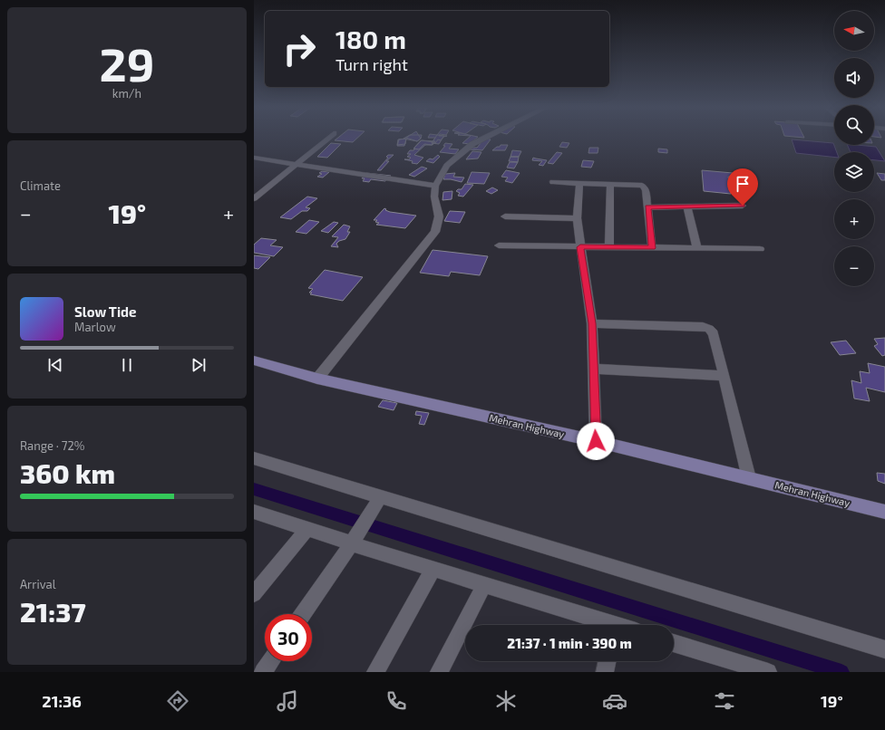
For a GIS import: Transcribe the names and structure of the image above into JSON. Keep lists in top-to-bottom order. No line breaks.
{"streets":{"main road":["Mehran Highway"]},"north":"left","page":{"tile":[["29","km/h"],"Climate",["Range · 72%","360 km"],["Arrival","21:37"]],"map_buttons":["+","−"],"turn":["180 m","Turn right"],"heat":["−","19°","+"],"song":["Slow Tide","Marlow"],"limit":"30","trip":"21:37 · 1 min · 390 m","tabs":["21:36","19°"]}}
